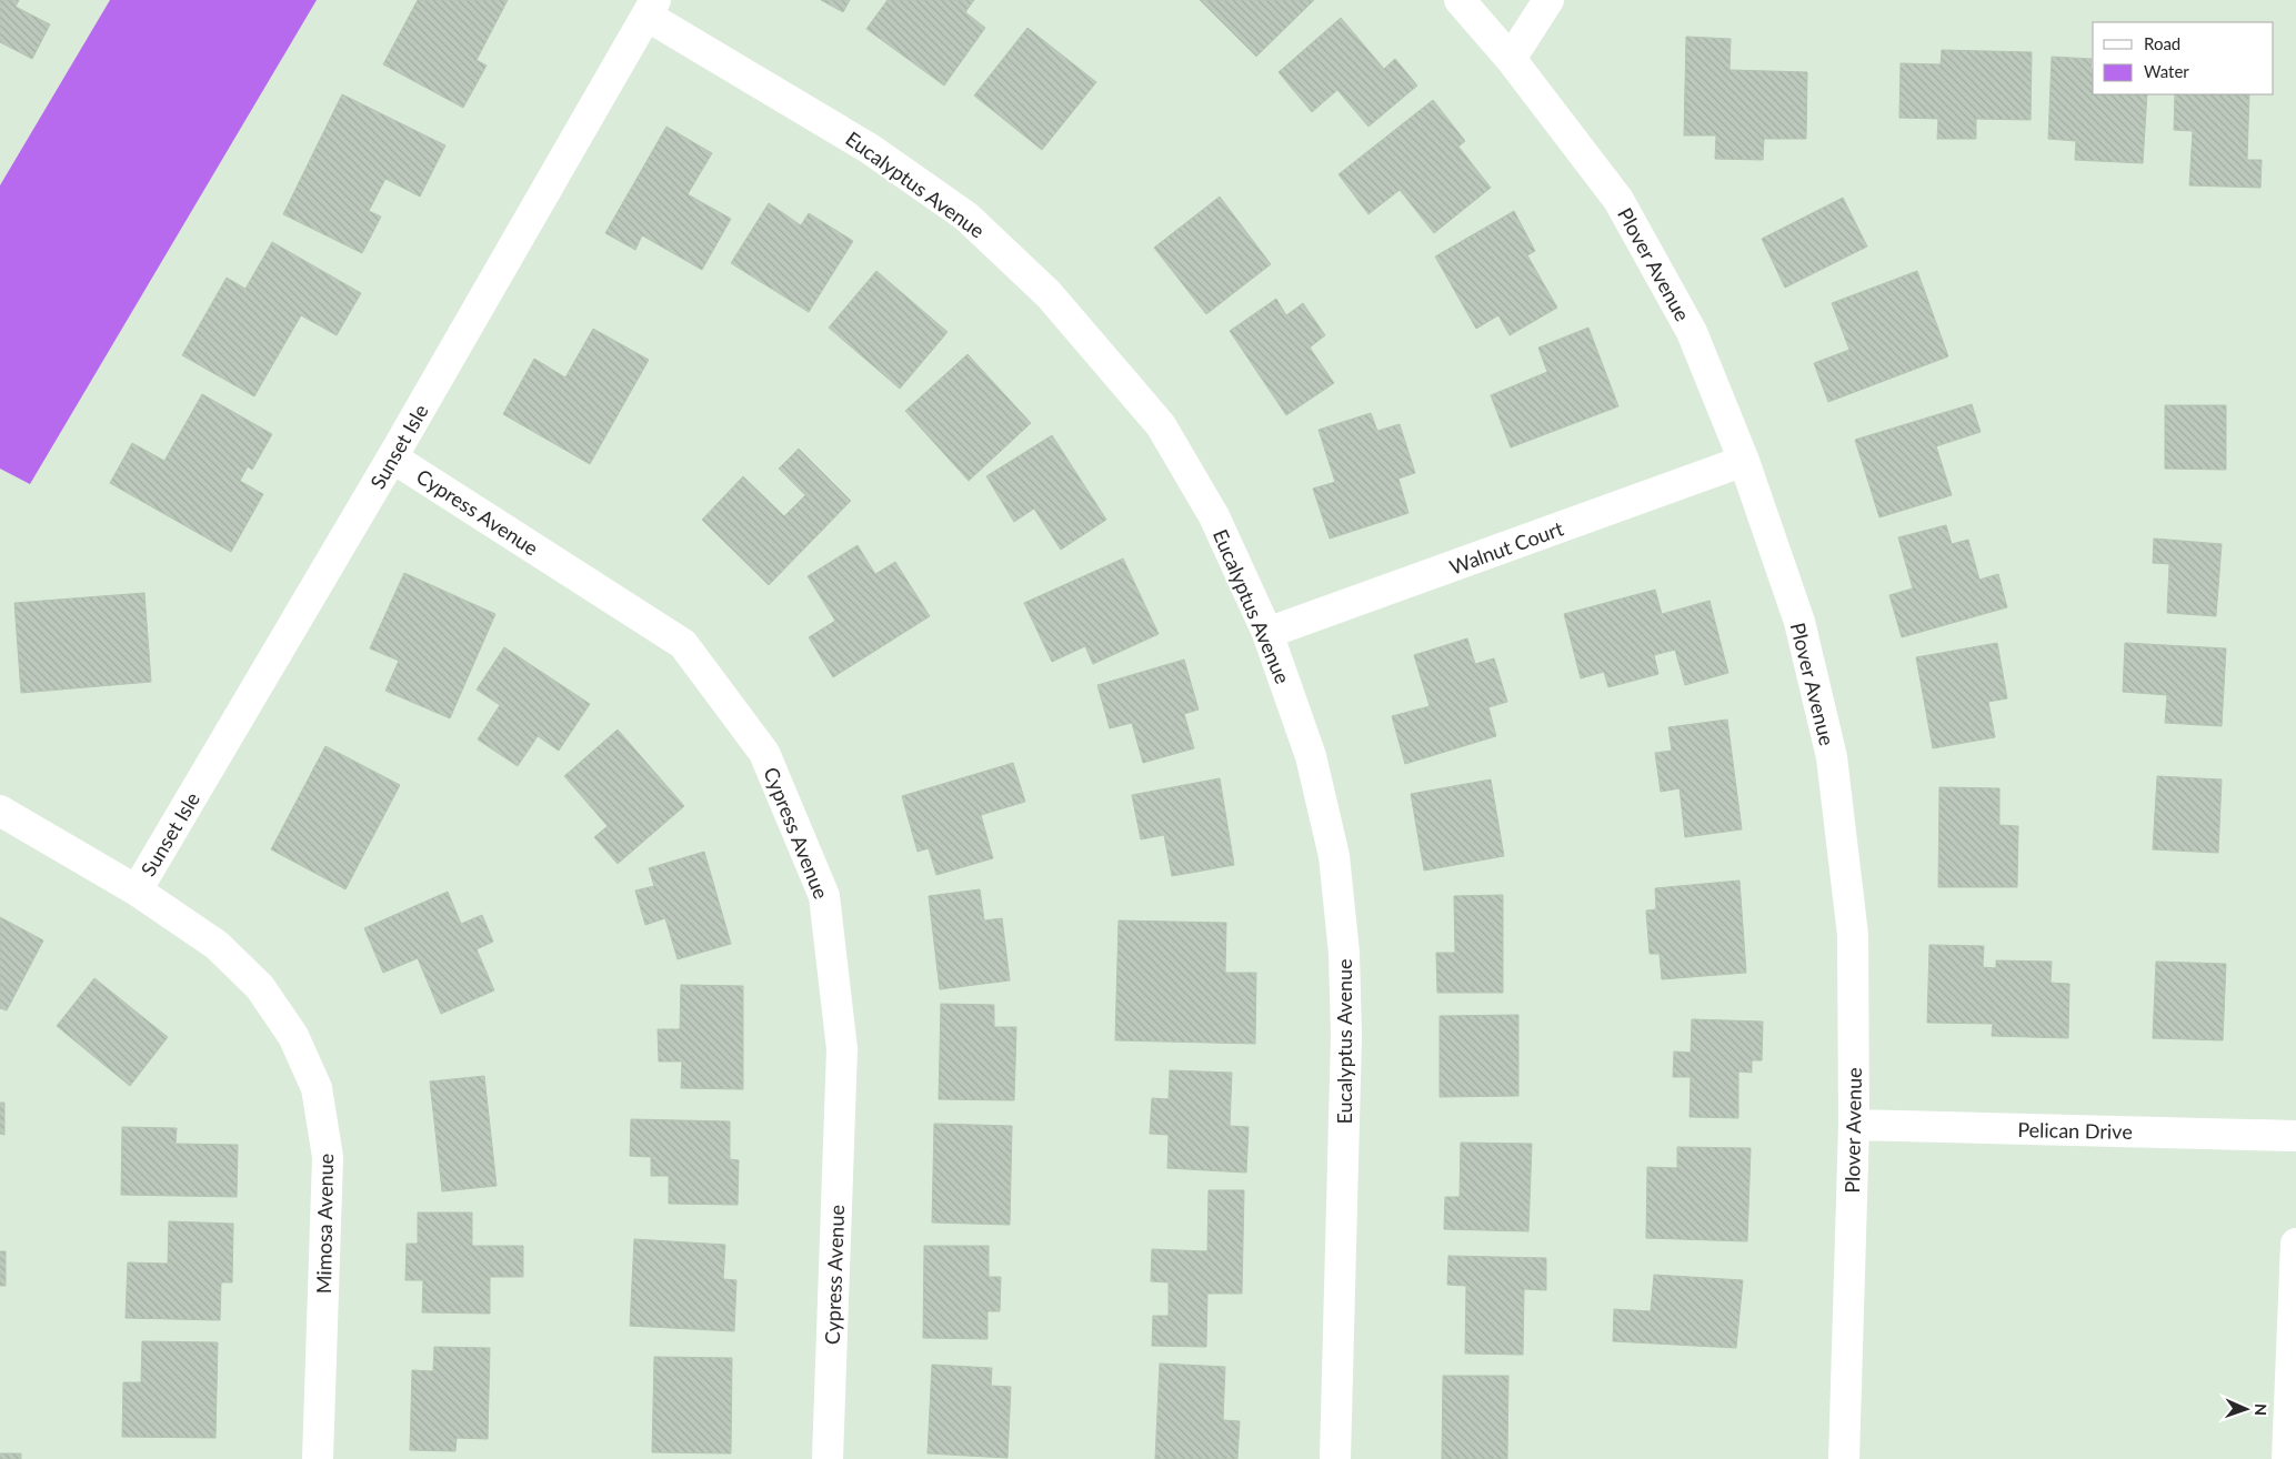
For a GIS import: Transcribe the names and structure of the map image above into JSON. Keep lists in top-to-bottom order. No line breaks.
{"streets":{"street":["Eucalyptus Avenue","Plover Avenue","Sunset Isle","Cypress Avenue","Walnut Court","Pelican Drive","Mimosa Avenue"]},"crossings":[["Eucalyptus Avenue","Sunset Isle"],["Eucalyptus Avenue","Walnut Court"],["Plover Avenue","Walnut Court"],["Plover Avenue","Pelican Drive"],["Sunset Isle","Cypress Avenue"],["Sunset Isle","Mimosa Avenue"]],"legend":["Road","Water"],"north":"right"}
